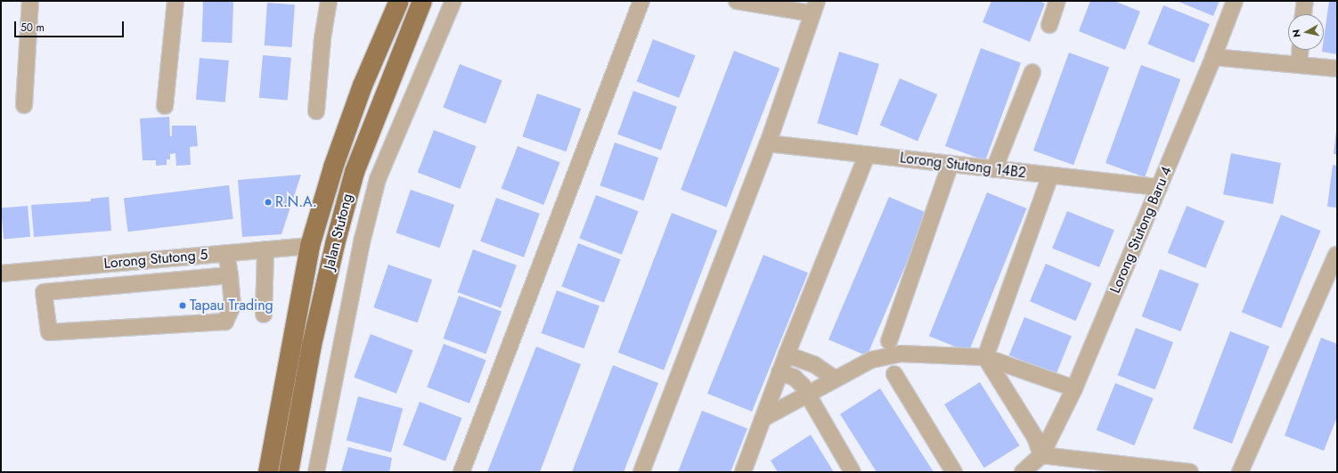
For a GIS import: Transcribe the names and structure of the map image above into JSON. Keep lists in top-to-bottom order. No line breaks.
{"streets":{"main road":["Jalan Stutong"],"street":["Lorong Stutong 14B2","Lorong Stutong Baru 4","Lorong Stutong 5"]},"crossings":[["Lorong Stutong 14B2","Lorong Stutong Baru 4"],["Jalan Stutong","Lorong Stutong 5"]],"places":["R.N.A.","Tapau Trading"],"scale_bar":"50 m","north":"left"}
